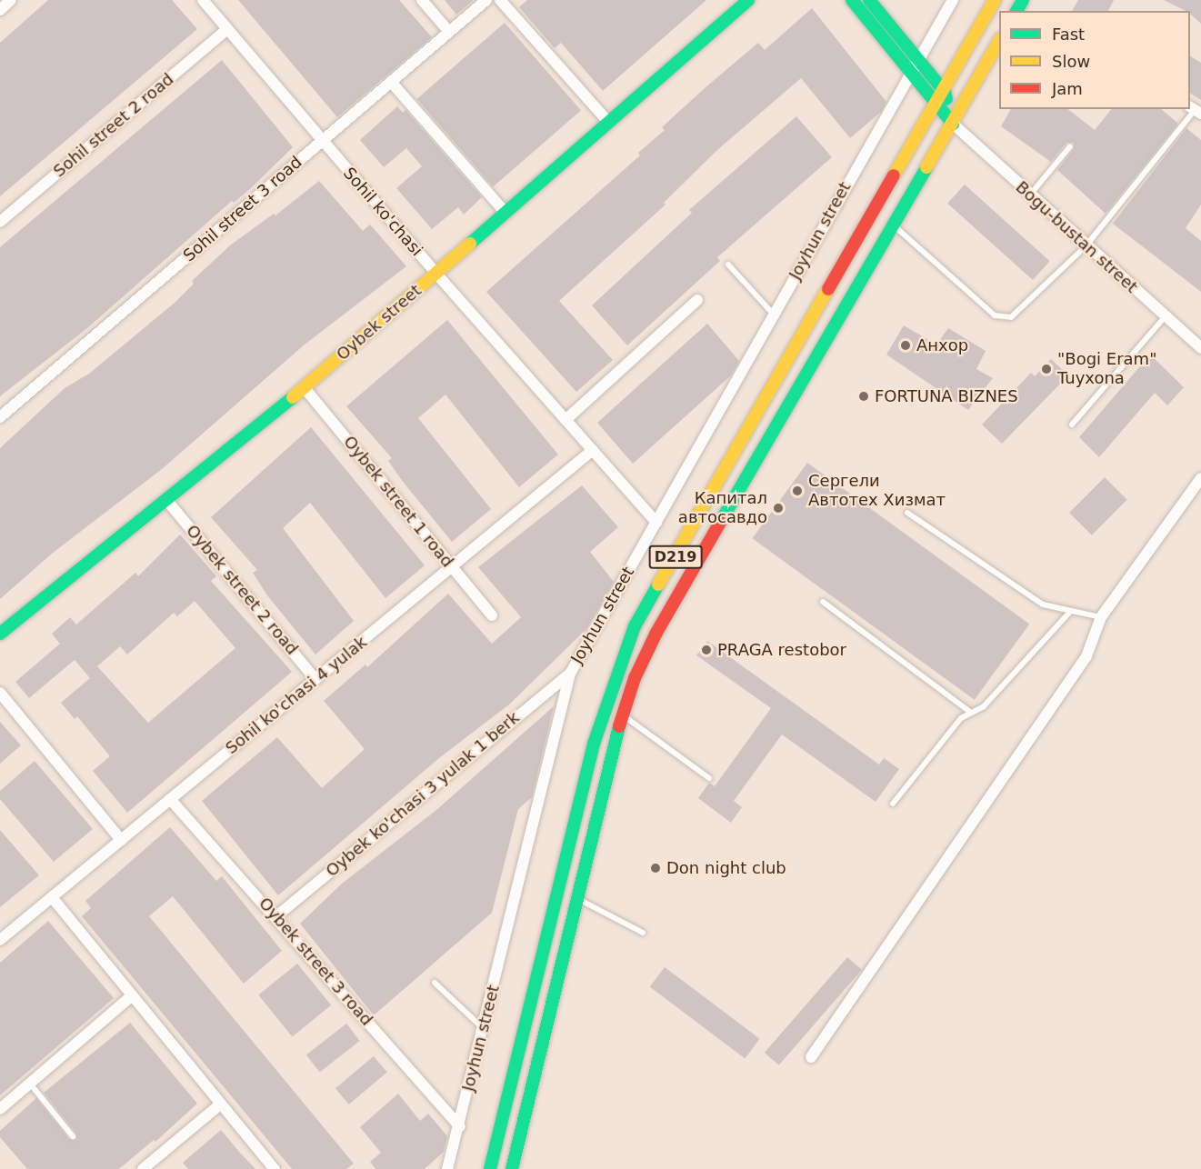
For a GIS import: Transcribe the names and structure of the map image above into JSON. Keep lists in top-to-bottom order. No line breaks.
{"streets":{"main road":["Joyhun street","Oybek street","D219"],"street":["Sohil street 2 road","Sohil street 3 road","Sohil ko'chasi","Bogu-bustan street","Oybek street 1 road","Oybek street 2 road","Sohil ko'chasi 4 yulak","Oybek ko'chasi 3 yulak 1 berk","Oybek street 3 road"]},"crossings":[["Sohil street 2 road","Sohil ko'chasi"],["Sohil street 3 road","Sohil ko'chasi"],["Sohil ko'chasi","Joyhun street"],["Sohil ko'chasi","Oybek street"],["Sohil ko'chasi","Sohil ko'chasi 4 yulak"],["Joyhun street","Oybek ko'chasi 3 yulak 1 berk"],["Joyhun street","Oybek street 3 road"],["Bogu-bustan street","D219"],["Oybek street","Oybek street 1 road"],["Oybek street","Oybek street 2 road"],["Oybek street 1 road","Sohil ko'chasi 4 yulak"],["Oybek street 2 road","Sohil ko'chasi 4 yulak"],["Sohil ko'chasi 4 yulak","Oybek street 3 road"],["Oybek ko'chasi 3 yulak 1 berk","Oybek street 3 road"]],"places":["Анхор","\"Bogi Eram\" Tuyxona","FORTUNA BIZNES","Сергели Автотех Хизмат","Капитал автосавдо","PRAGA restobor","Don night club"],"legend":["Fast","Slow","Jam"]}
